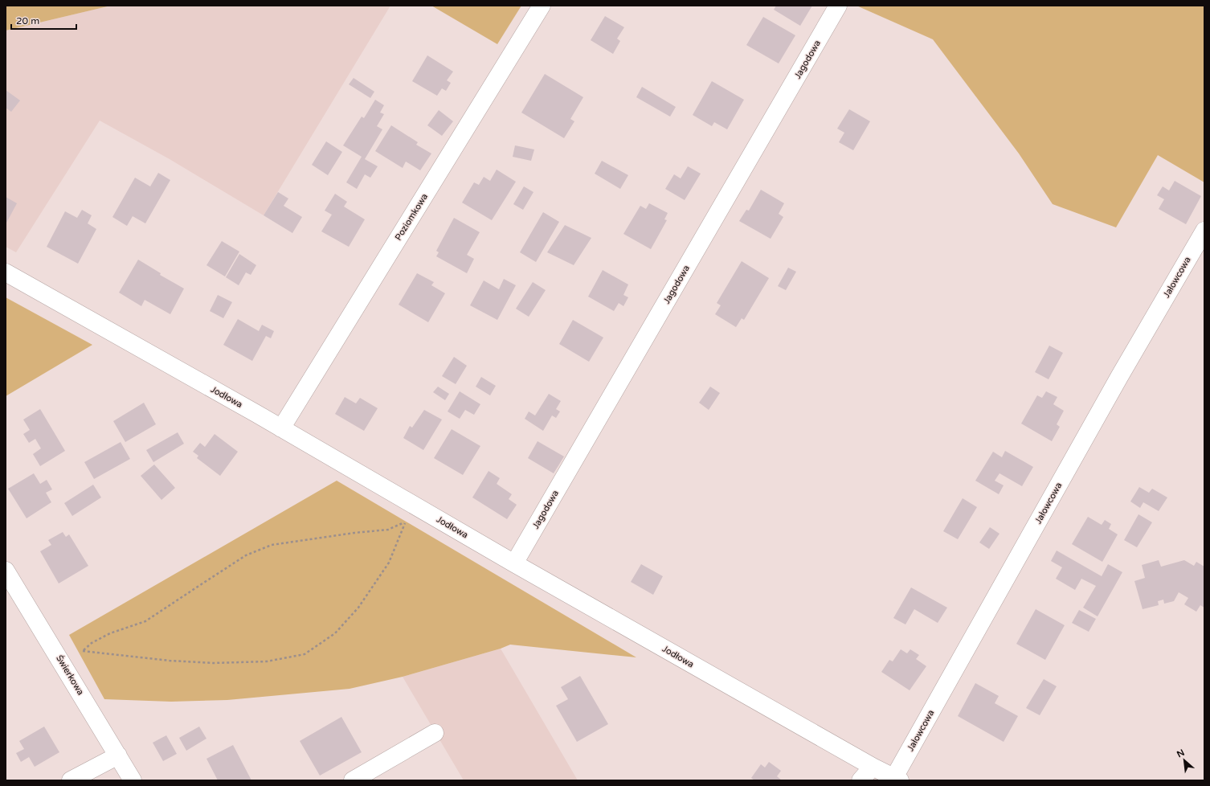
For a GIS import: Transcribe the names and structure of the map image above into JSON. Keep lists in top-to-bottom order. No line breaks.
{"streets":{"street":["Jagodowa","Poziomkowa","Jałowcowa","Jodłowa","Świerkowa"]},"crossings":[["Jagodowa","Jodłowa"],["Poziomkowa","Jodłowa"],["Jałowcowa","Jodłowa"]],"scale_bar":"20 m","north":"top left"}
